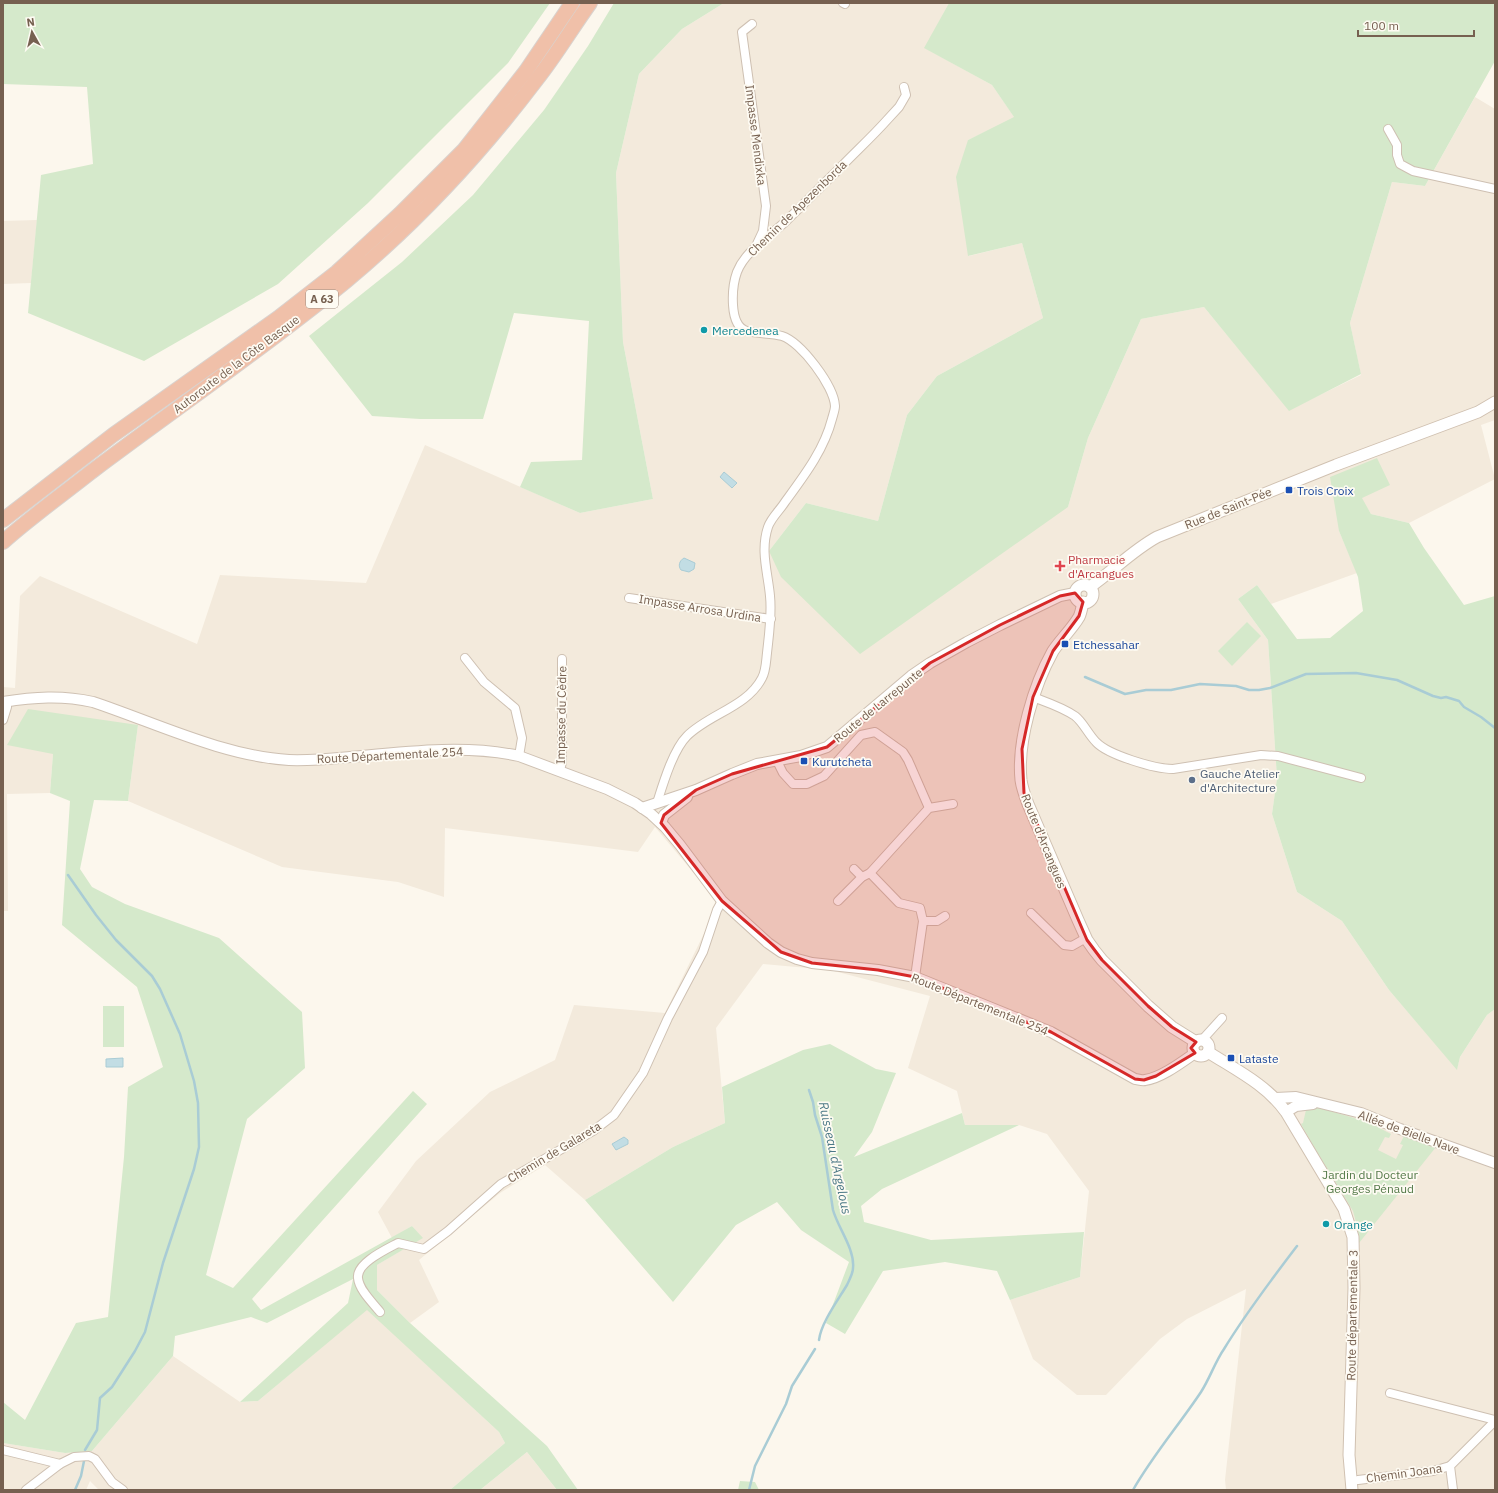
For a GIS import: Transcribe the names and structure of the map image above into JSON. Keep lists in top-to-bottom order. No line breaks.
{"streets":{"highway":["A 63","Autoroute de la Côte Basque"],"main road":["Rue de Saint-Pée","Route d'Arcangues","Route départementale 3"],"street":["Impasse Mendixka","Chemin de Apezenborda","Impasse Arrosa Urdina","Route de Larrepunte","Impasse du Cèdre","Route Départementale 254","Allée de Bielle Nave","Chemin de Galareta","Chemin Joana"]},"crossings":[["Impasse Mendixka","Chemin de Apezenborda"],["Chemin de Apezenborda","Impasse Arrosa Urdina"],["Chemin de Apezenborda","Route de Larrepunte"],["Rue de Saint-Pée","Route de Larrepunte"],["Rue de Saint-Pée","Route d'Arcangues"],["Route de Larrepunte","Route Départementale 254"],["Route de Larrepunte","Route d'Arcangues"],["Impasse du Cèdre","Route Départementale 254"],["Route Départementale 254","Route d'Arcangues"],["Route Départementale 254","Chemin de Galareta"],["Route Départementale 254","Route départementale 3"],["Route d'Arcangues","Route départementale 3"],["Allée de Bielle Nave","Route départementale 3"]],"water":["Ruisseau d'Argelous"],"parks":["Jardin du Docteur Georges Pénaud"],"places":{"other":["Mercedenea","Gauche Atelier d'Architecture","Orange"],"transit":["Trois Croix","Etchessahar","Kurutcheta","Lataste"],"health":["Pharmacie d'Arcangues"]},"scale_bar":"100 m","north":"top"}
